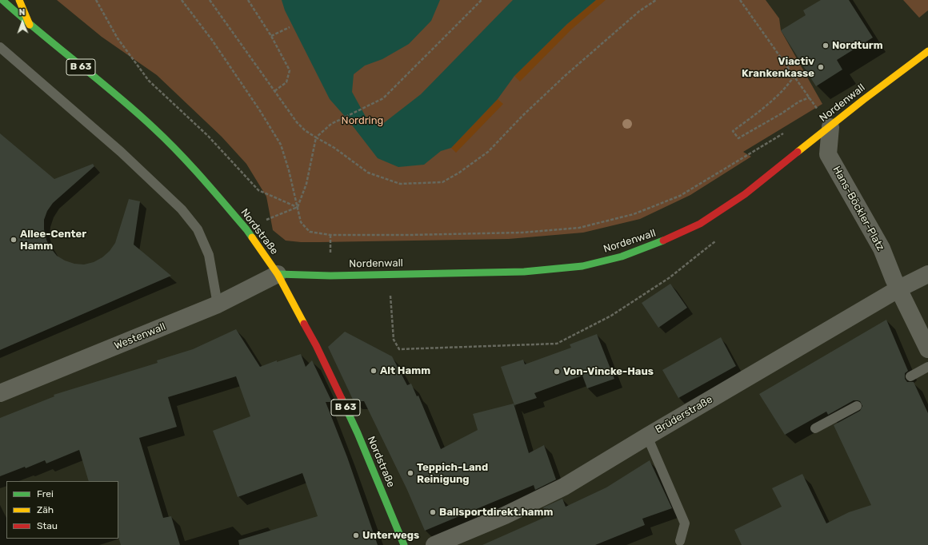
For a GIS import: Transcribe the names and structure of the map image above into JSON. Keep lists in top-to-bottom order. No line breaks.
{"streets":{"main road":["B 63","Nordenwall","Nordstraße"],"street":["Hans-Böckler-Platz","Westenwall","Brüderstraße"]},"crossings":[["Nordenwall","Hans-Böckler-Platz"],["Nordenwall","Nordstraße"],["Nordenwall","Westenwall"],["Hans-Böckler-Platz","Brüderstraße"],["Nordstraße","Westenwall"]],"parks":["Nordring"],"places":["Nordturm","Viactiv Krankenkasse","Allee-Center Hamm","Alt Hamm","Von-Vincke-Haus","Teppich-Land Reinigung","Ballsportdirekt.hamm","Unterwegs"],"legend":["Frei","Zäh","Stau"],"north":"top"}
